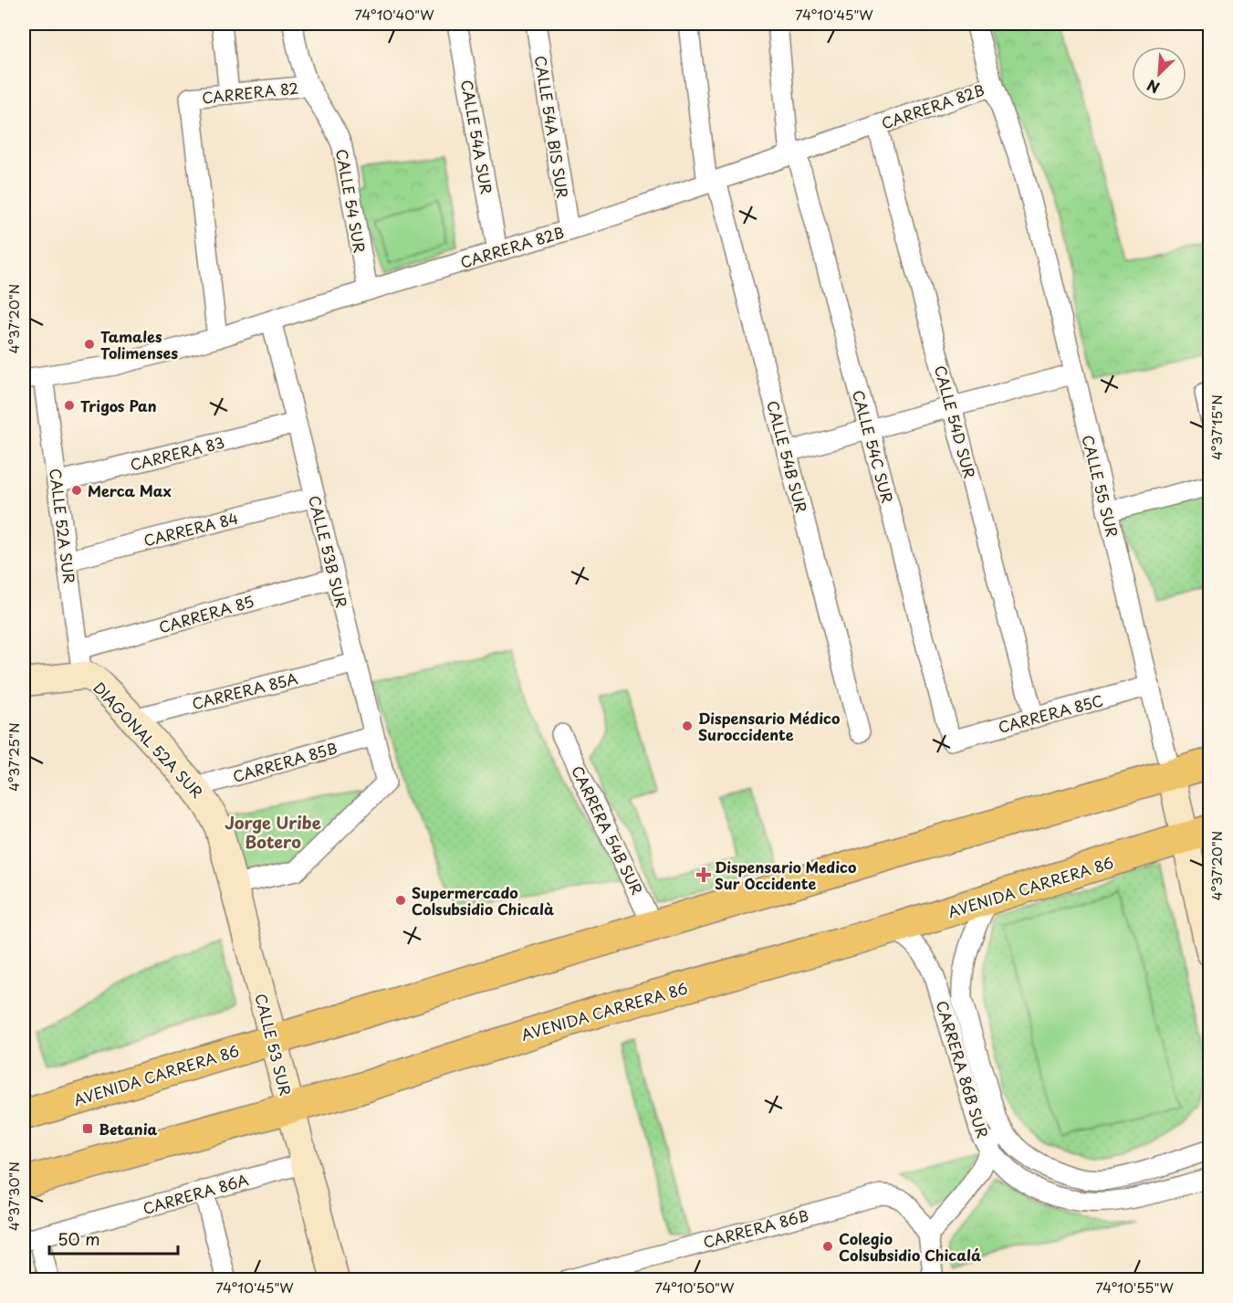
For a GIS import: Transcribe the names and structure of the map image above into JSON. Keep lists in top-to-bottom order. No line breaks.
{"streets":{"main road":["AVENIDA CARRERA 86"],"street":["CARRERA 82","CARRERA 82B","CALLE 54A BIS SUR","CALLE 54A SUR","CALLE 54 SUR","CALLE 54D SUR","CALLE 54C SUR","CARRERA 83","CALLE 54B SUR","CALLE 55 SUR","CALLE 52A SUR","CARRERA 84","CALLE 53B SUR","CARRERA 85","CARRERA 85A","CARRERA 85C","DIAGONAL 52A SUR","CARRERA 85B","CARRERA 54B SUR","CALLE 53 SUR","CARRERA 86B SUR","CARRERA 86A","CARRERA 86B"]},"crossings":[["CARRERA 82","CARRERA 82B"],["CARRERA 82","CALLE 54 SUR"],["CARRERA 82B","CALLE 54A BIS SUR"],["CARRERA 82B","CALLE 54A SUR"],["CARRERA 82B","CALLE 54 SUR"],["CARRERA 82B","CALLE 54D SUR"],["CARRERA 82B","CALLE 54C SUR"],["CARRERA 82B","CALLE 54B SUR"],["CARRERA 82B","CALLE 55 SUR"],["CARRERA 82B","CALLE 52A SUR"],["CARRERA 82B","CALLE 53B SUR"],["CALLE 54D SUR","CARRERA 85C"],["CALLE 54C SUR","CARRERA 85C"],["CARRERA 83","CALLE 52A SUR"],["CARRERA 83","CALLE 53B SUR"],["CALLE 55 SUR","CARRERA 85C"],["CALLE 55 SUR","AVENIDA CARRERA 86"],["CALLE 52A SUR","CARRERA 84"],["CALLE 52A SUR","CARRERA 85"],["CALLE 52A SUR","DIAGONAL 52A SUR"],["CARRERA 84","CALLE 53B SUR"],["CALLE 53B SUR","CARRERA 85"],["CALLE 53B SUR","CARRERA 85A"],["CALLE 53B SUR","CARRERA 85B"],["CALLE 53B SUR","CALLE 53 SUR"],["CARRERA 85","DIAGONAL 52A SUR"],["CARRERA 85A","DIAGONAL 52A SUR"],["DIAGONAL 52A SUR","CARRERA 85B"],["DIAGONAL 52A SUR","CALLE 53 SUR"],["CARRERA 54B SUR","AVENIDA CARRERA 86"],["AVENIDA CARRERA 86","CALLE 53 SUR"],["AVENIDA CARRERA 86","CARRERA 86B SUR"],["CALLE 53 SUR","CARRERA 86A"]],"districts":["Jorge Uribe Botero"],"places":{"other":["Tamales Tolimenses","Trigos Pan","Merca Max","Dispensario Médico Suroccidente","Supermercado Colsubsidio Chicalà","Colegio Colsubsidio Chicalá"],"health":["Dispensario Medico Sur Occidente"],"transit":["Betania"]},"scale_bar":"50 m","north":"bottom left","coordinates":["74°10'40\"W","74°10'45\"W","4°37'20\"N","4°37'15\"N","4°37'25\"N","4°37'30\"N","74°10'50\"W","74°10'55\"W"]}
